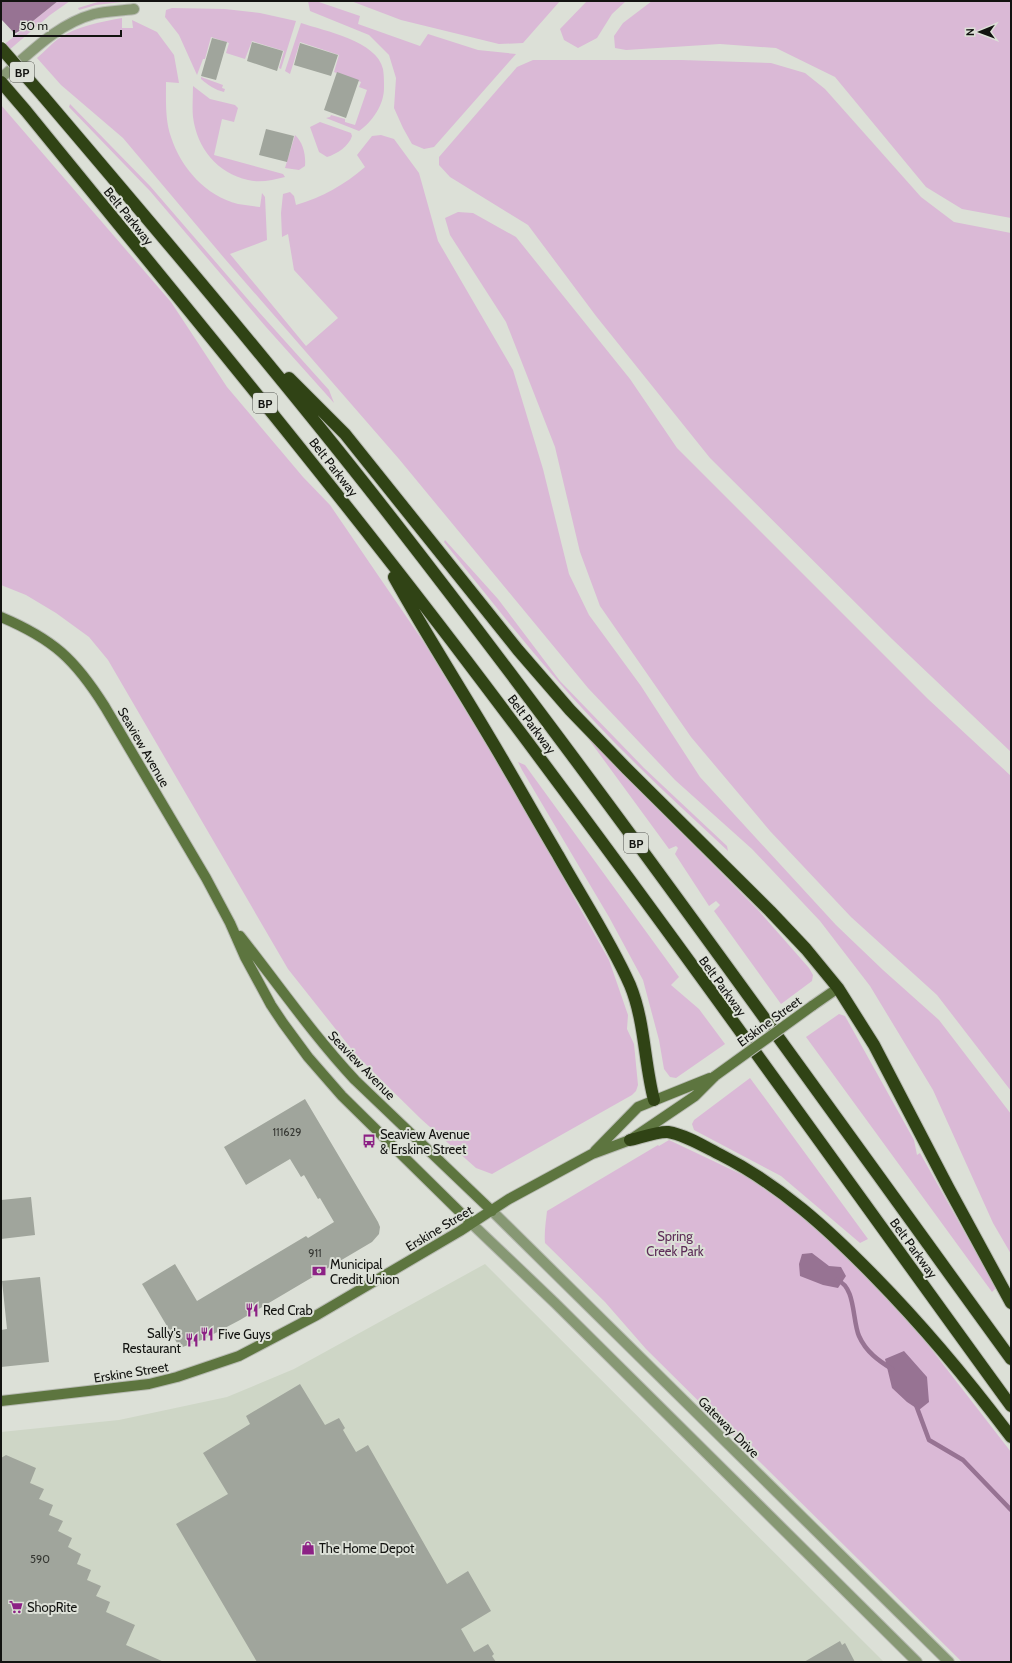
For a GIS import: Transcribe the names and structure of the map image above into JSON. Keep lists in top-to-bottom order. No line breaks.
{"streets":{"highway":["BP","Belt Parkway"],"main road":["Seaview Avenue","Erskine Street"],"street":["Gateway Drive"]},"crossings":[["Seaview Avenue","Erskine Street"],["Seaview Avenue","Gateway Drive"],["Erskine Street","Gateway Drive"]],"parks":["Spring Creek Park"],"places":{"bus stop":["Seaview Avenue & Erskine Street"],"bank":["Municipal Credit Union"],"restaurant":["Red Crab","Five Guys","Sally's Restaurant"],"shop":["The Home Depot"],"supermarket":["ShopRite"]},"house_numbers":["111629","911","590"],"scale_bar":"50 m","north":"left"}
